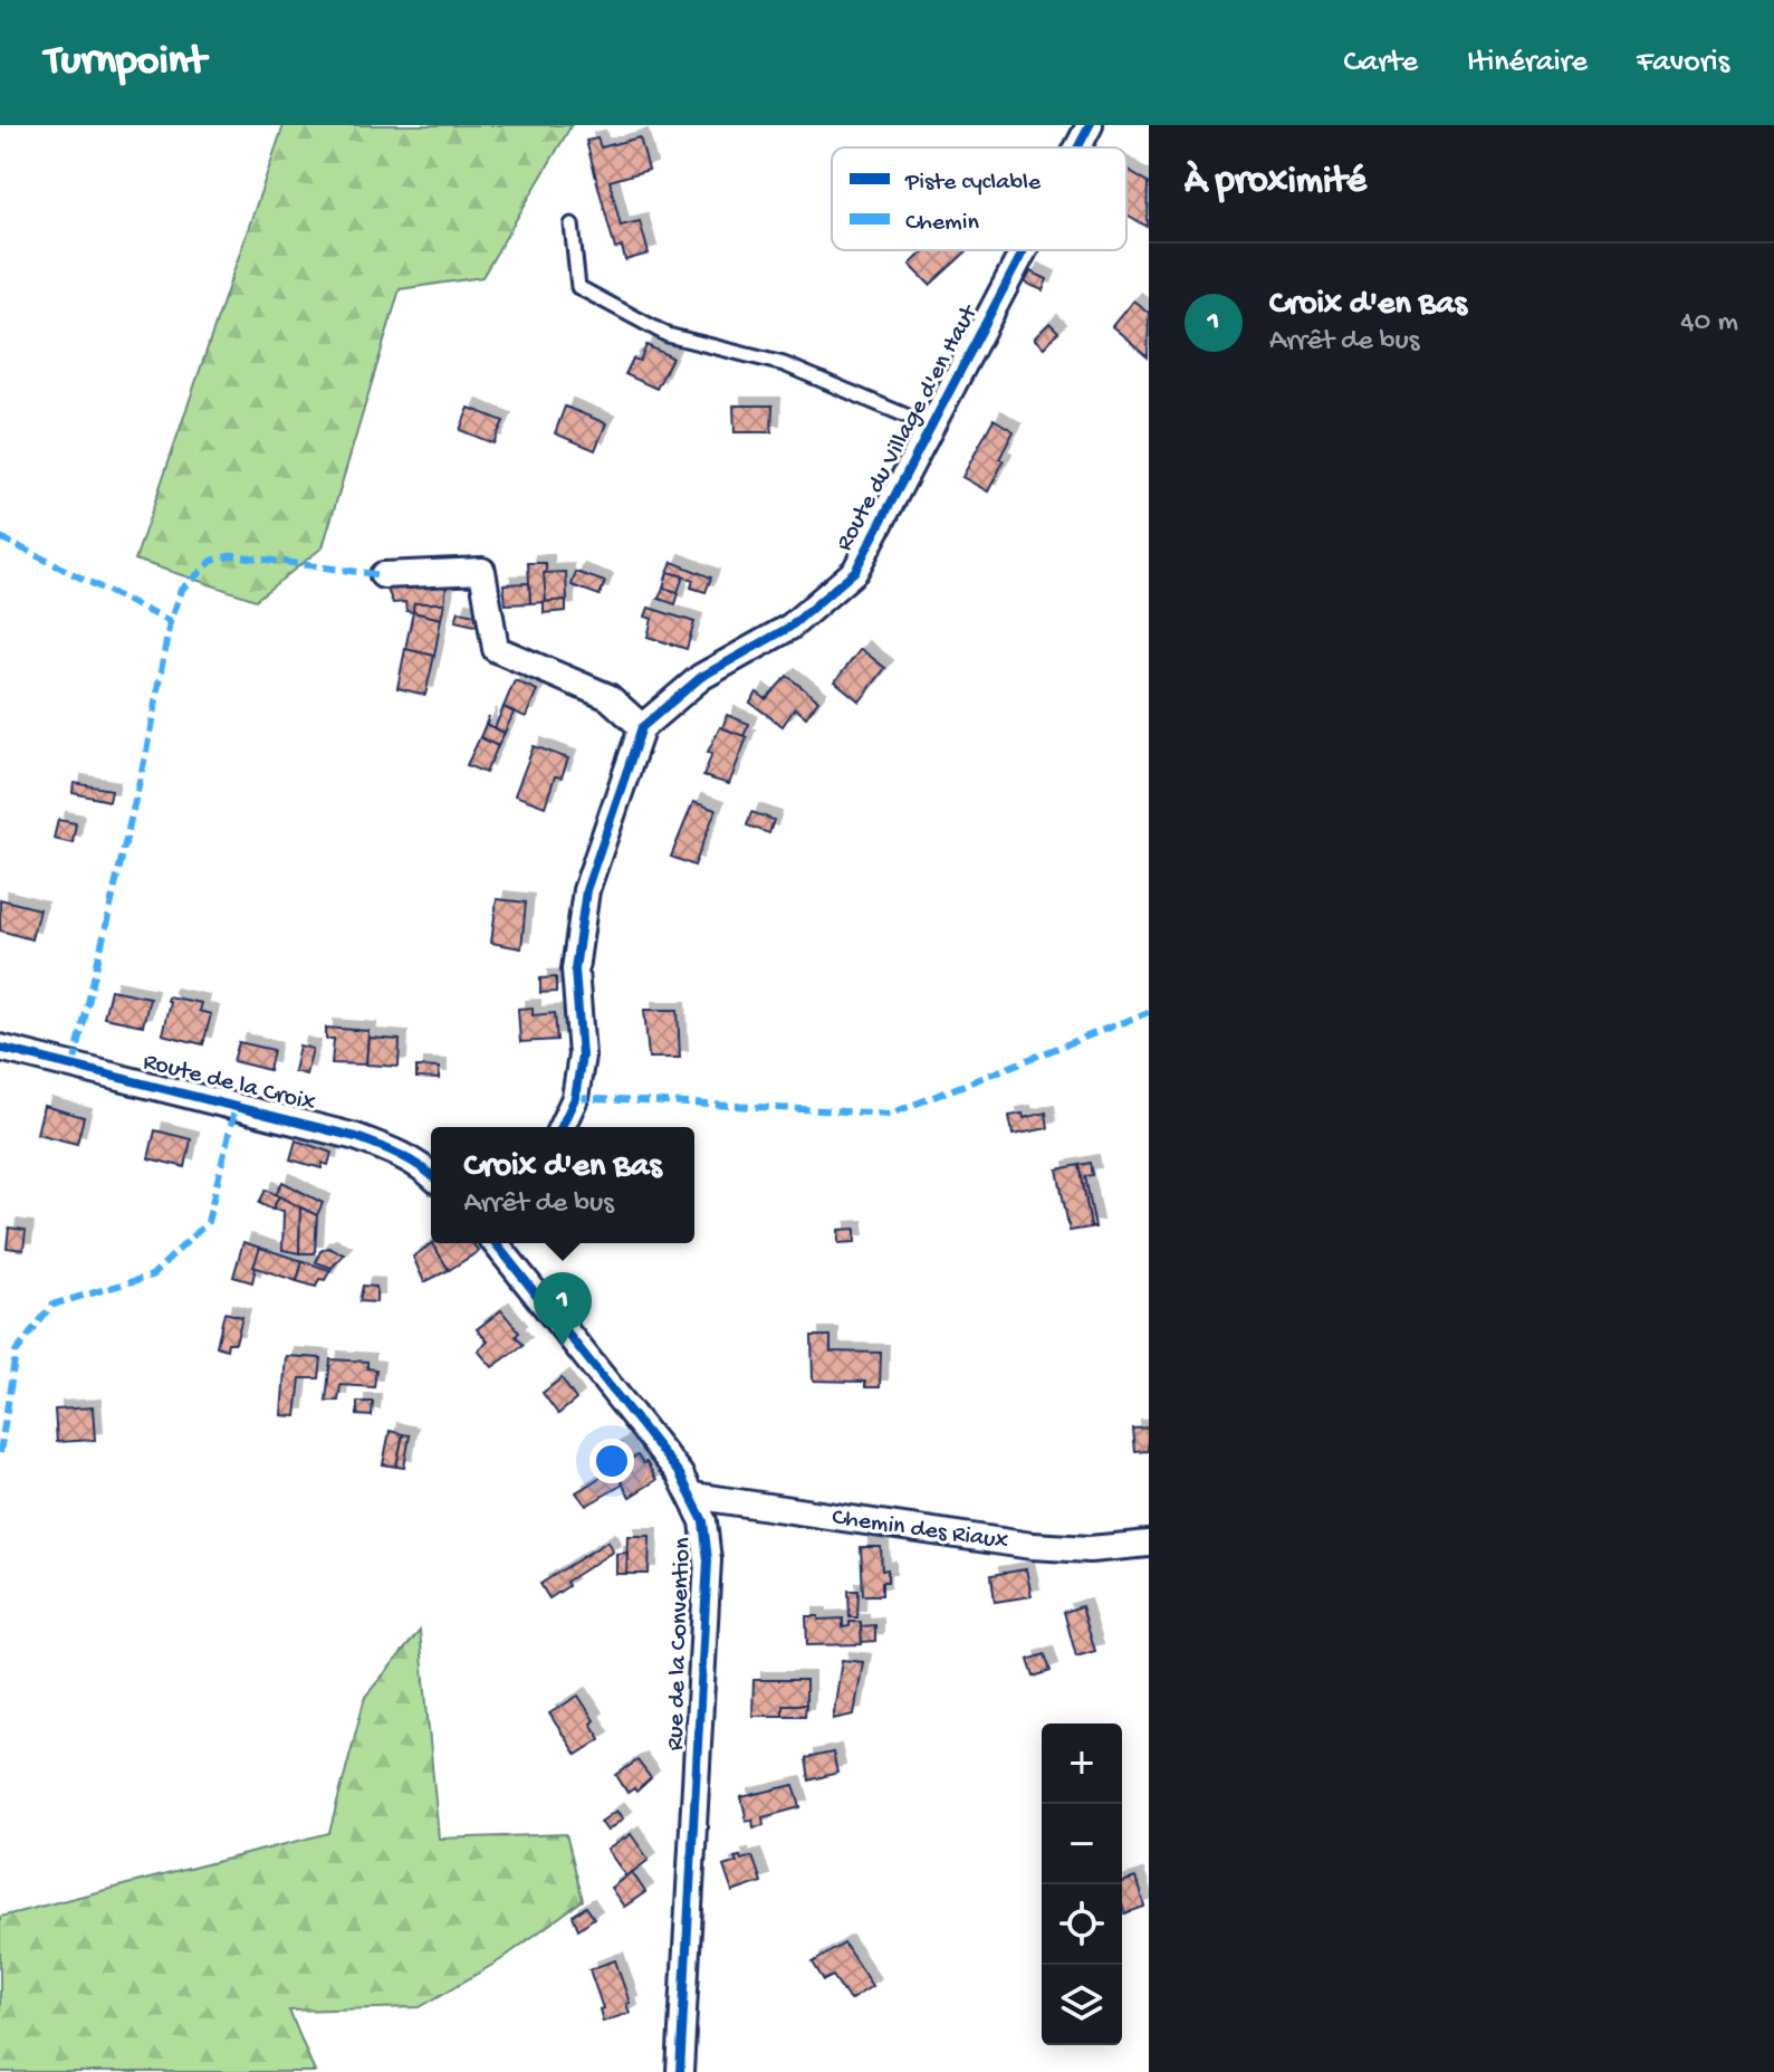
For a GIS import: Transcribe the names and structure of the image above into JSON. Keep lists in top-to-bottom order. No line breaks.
{"streets":{"street":["Route du Village d'en Haut","Route de la Croix","Chemin des Riaux","Rue de la Convention"]},"crossings":[["Chemin des Riaux","Rue de la Convention"]],"legend":["Piste cyclable","Chemin"],"page":{"header":"Turnpoint","nav":["Carte","Itinéraire","Favoris"],"heading":"À proximité","list":[{"mark":"1","name":"Croix d'en Bas","note":"Arrêt de bus","value":"40 m"}],"popup":["Croix d'en Bas","Arrêt de bus"],"pins":"1","map_buttons":["+","−"]}}
